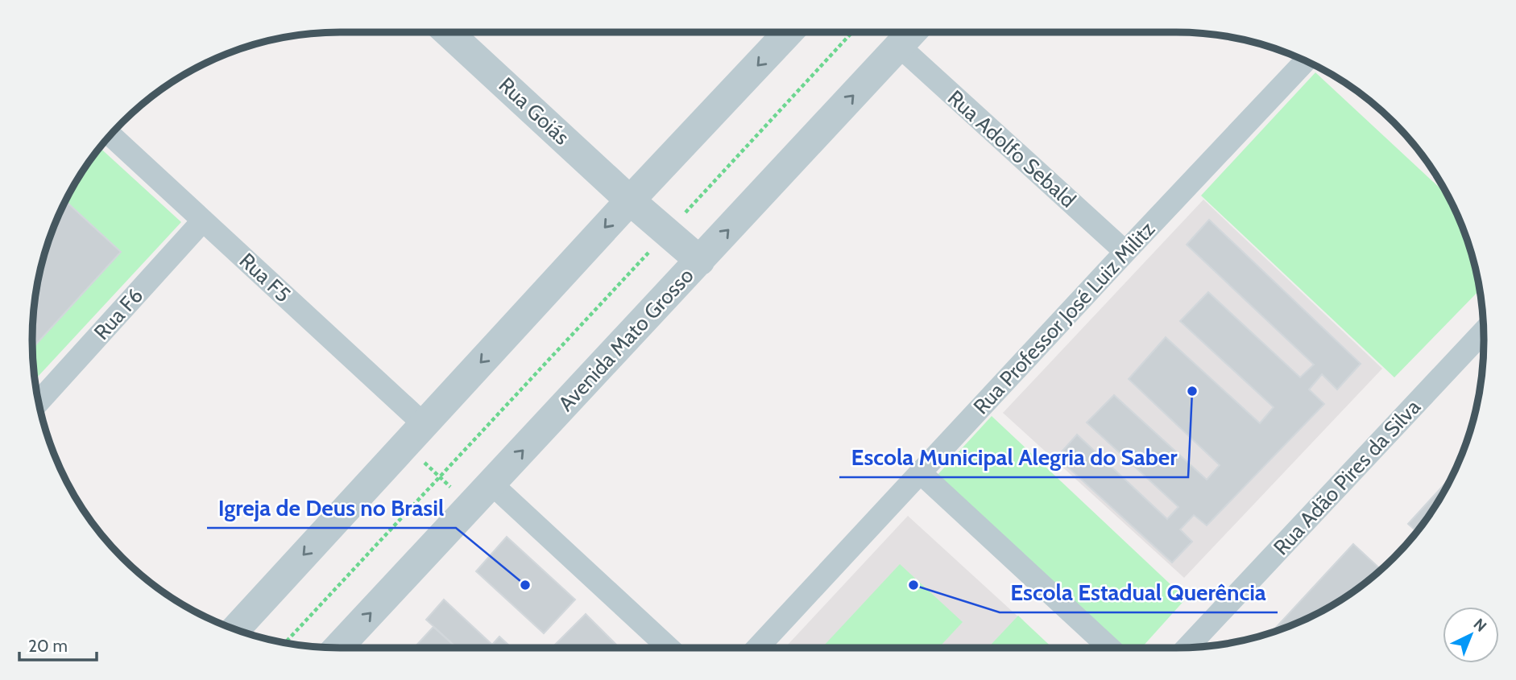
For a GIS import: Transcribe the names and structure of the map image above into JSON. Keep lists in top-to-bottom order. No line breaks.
{"streets":{"street":["Rua Goiás","Rua Adolfo Sebald","Rua F5","Rua F6","Rua Professor José Luiz Militz","Avenida Mato Grosso","Rua Adão Pires da Silva"]},"crossings":[["Rua Goiás","Avenida Mato Grosso"],["Rua Adolfo Sebald","Rua Professor José Luiz Militz"],["Rua Adolfo Sebald","Avenida Mato Grosso"],["Rua F5","Rua F6"]],"places":["Escola Municipal Alegria do Saber","Igreja de Deus no Brasil","Escola Estadual Querência"],"scale_bar":"20 m","north":"top right"}
